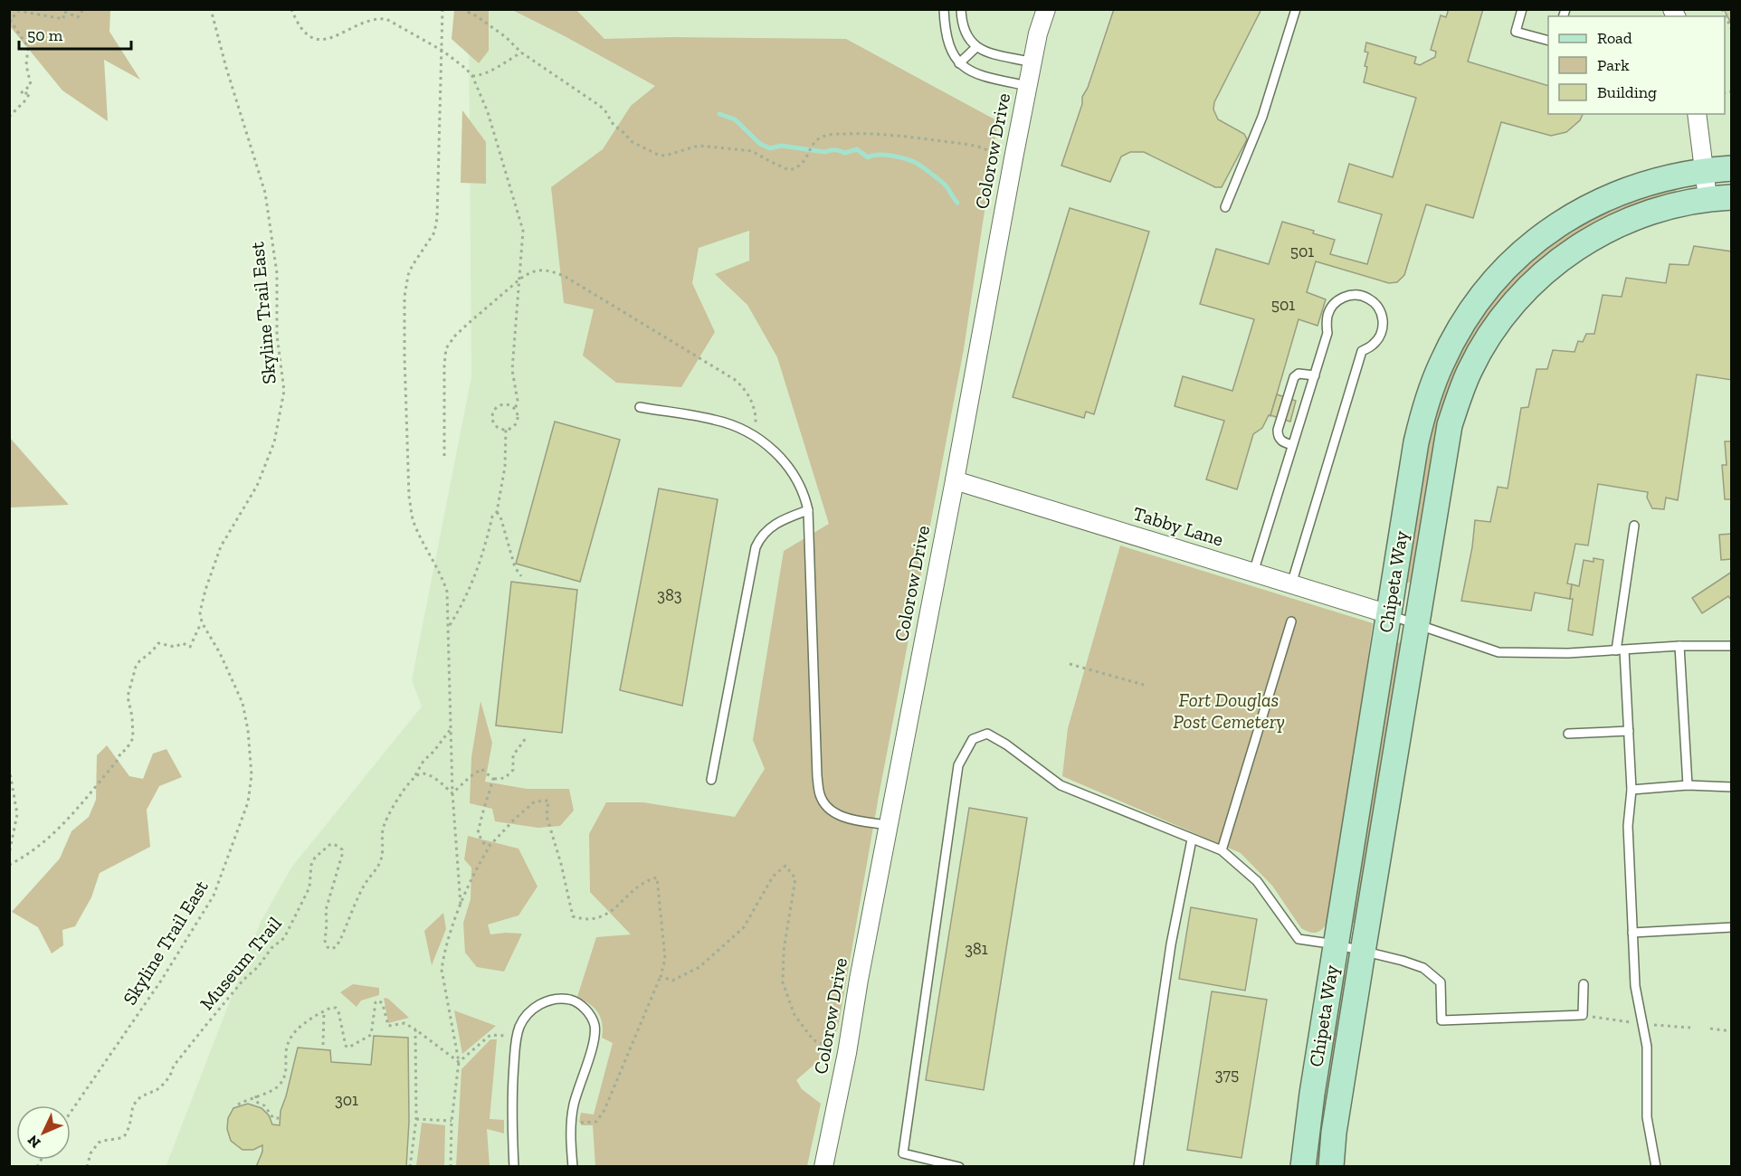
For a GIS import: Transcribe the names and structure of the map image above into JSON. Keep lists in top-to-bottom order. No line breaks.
{"streets":{"street":["Colorow Drive","Tabby Lane","Chipeta Way"],"path":["Skyline Trail East","Museum Trail"]},"crossings":[["Colorow Drive","Tabby Lane"],["Tabby Lane","Chipeta Way"]],"parks":["Fort Douglas Post Cemetery"],"house_numbers":["501","501","383","381","375","301"],"legend":["Road","Park","Building"],"scale_bar":"50 m","north":"bottom left"}
